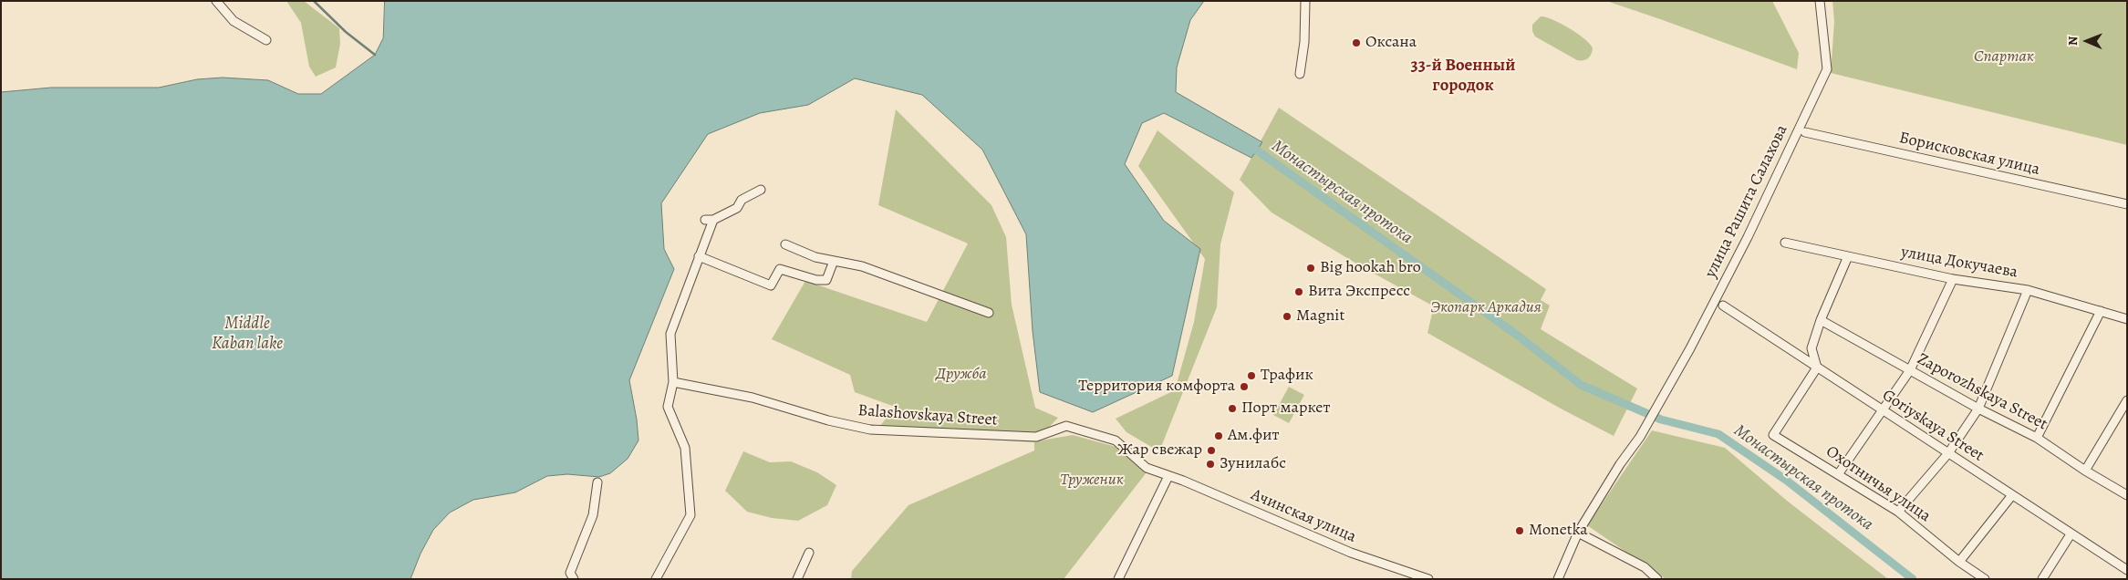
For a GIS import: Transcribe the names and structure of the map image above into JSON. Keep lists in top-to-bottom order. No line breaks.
{"streets":{"street":["Борисковская улица","улица Рашита Салахова","улица Докучаева","Zaporozhskaya Street","Balashovskaya Street","Goriyskaya Street","Охотничья улица","Ачинская улица"]},"crossings":[["Balashovskaya Street","Ачинская улица"],["Goriyskaya Street","Охотничья улица"]],"districts":["33-й Военный городок"],"water":["Монастырская протока","Middle Kaban lake"],"parks":["Спартак","Экопарк Аркадия","Дружба","Труженик"],"places":["Оксана","Big hookah bro","Вита Экспресс","Magnit","Трафик","Территория комфорта","Порт маркет","Ам.фит","Жар свежар","Зунилабс","Monetka"],"north":"left"}
